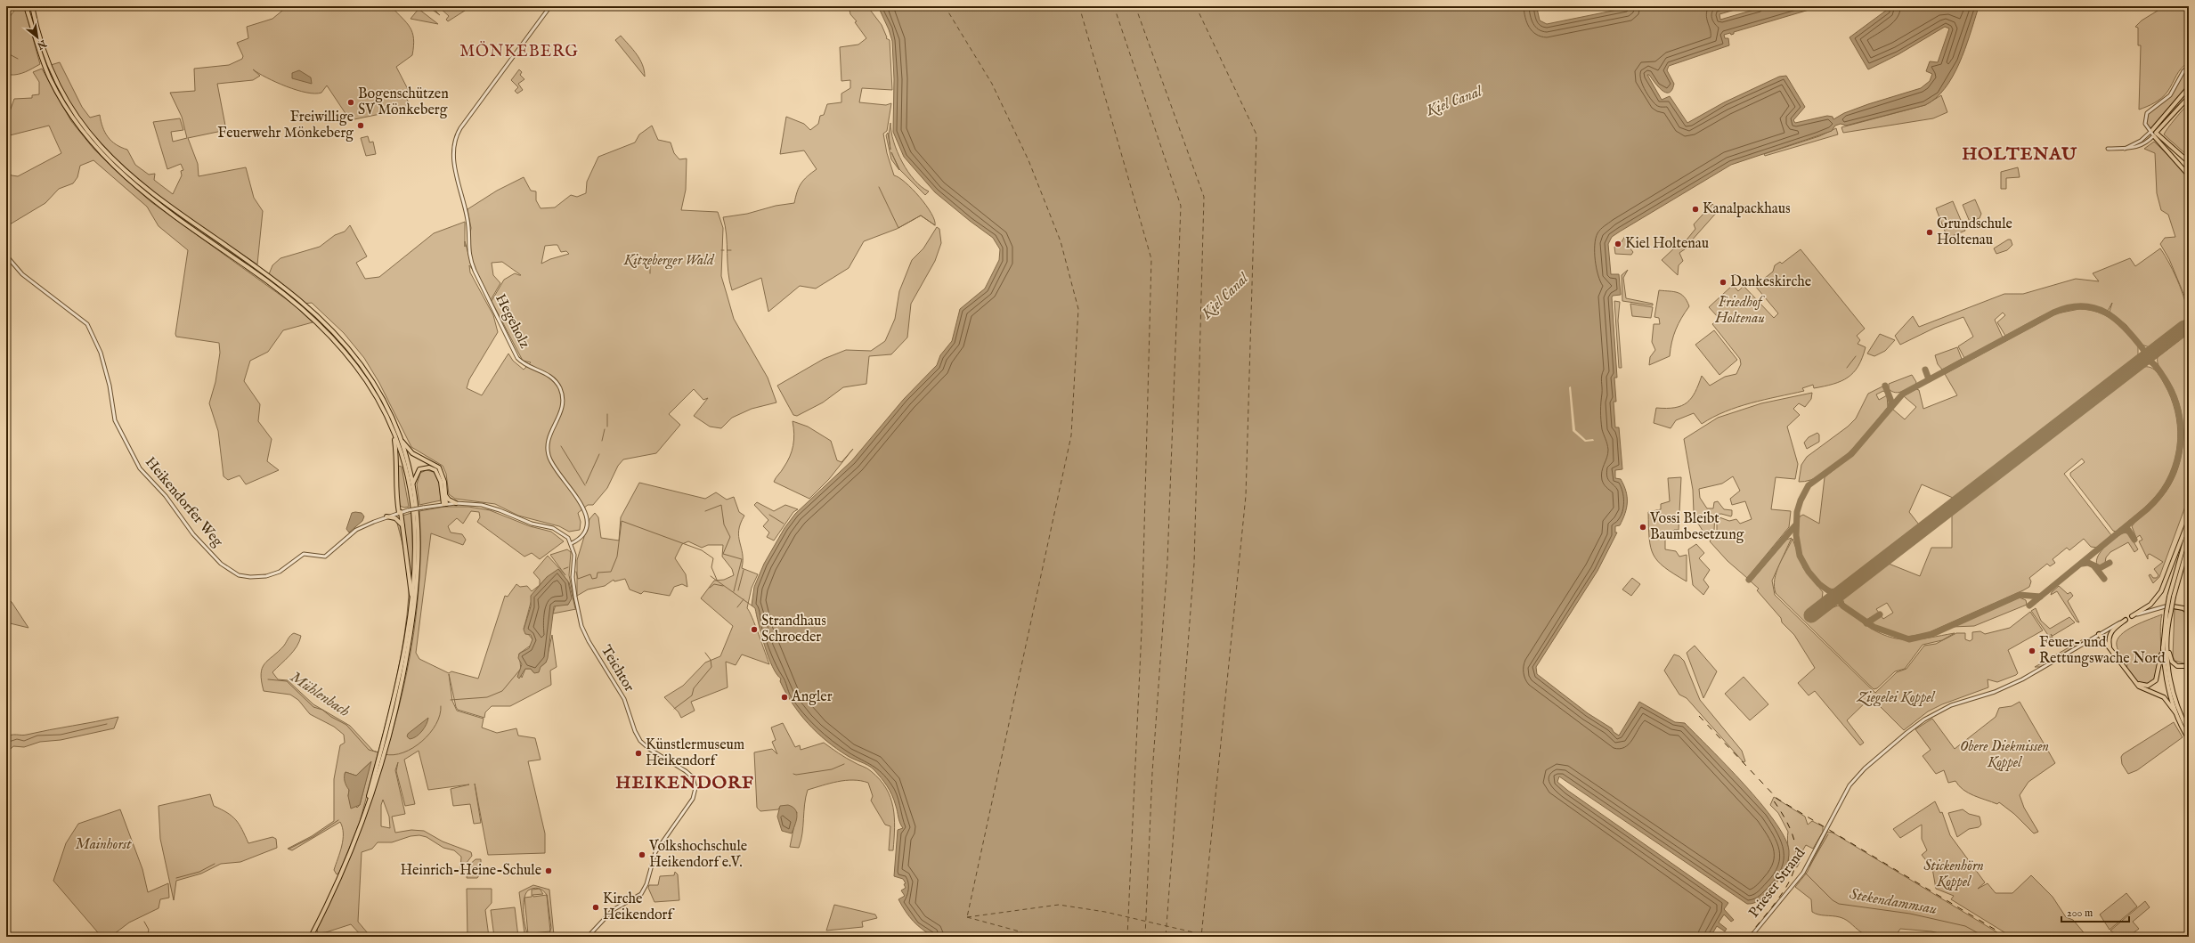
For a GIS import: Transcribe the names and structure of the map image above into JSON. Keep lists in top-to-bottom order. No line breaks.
{"streets":{"street":["Hegeholz","Heikendorfer Weg","Teichtor","Prieser Strand"]},"crossings":[["Hegeholz","Heikendorfer Weg"],["Hegeholz","Teichtor"],["Heikendorfer Weg","Teichtor"]],"districts":["MÖNKEBERG","HOLTENAU","HEIKENDORF"],"water":["Kiel Canal","Mühlenbach","Stekendammsau"],"parks":["Kitzeberger Wald","Friedhof Holtenau","Ziegelei Koppel","Obere Diekmissen Koppel","Mainhorst","Stickenhörn Koppel"],"places":["Bogenschützen SV Mönkeberg","Freiwillige Feuerwehr Mönkeberg","Kanalpackhaus","Grundschule Holtenau","Kiel Holtenau","Dankeskirche","Vossi Bleibt Baumbesetzung","Strandhaus Schroeder","Feuer- und Rettungswache Nord","Angler","Künstlermuseum Heikendorf","Volkshochschule Heikendorf e.V.","Heinrich-Heine-Schule","Kirche Heikendorf"],"scale_bar":"200 m","north":"bottom right"}
